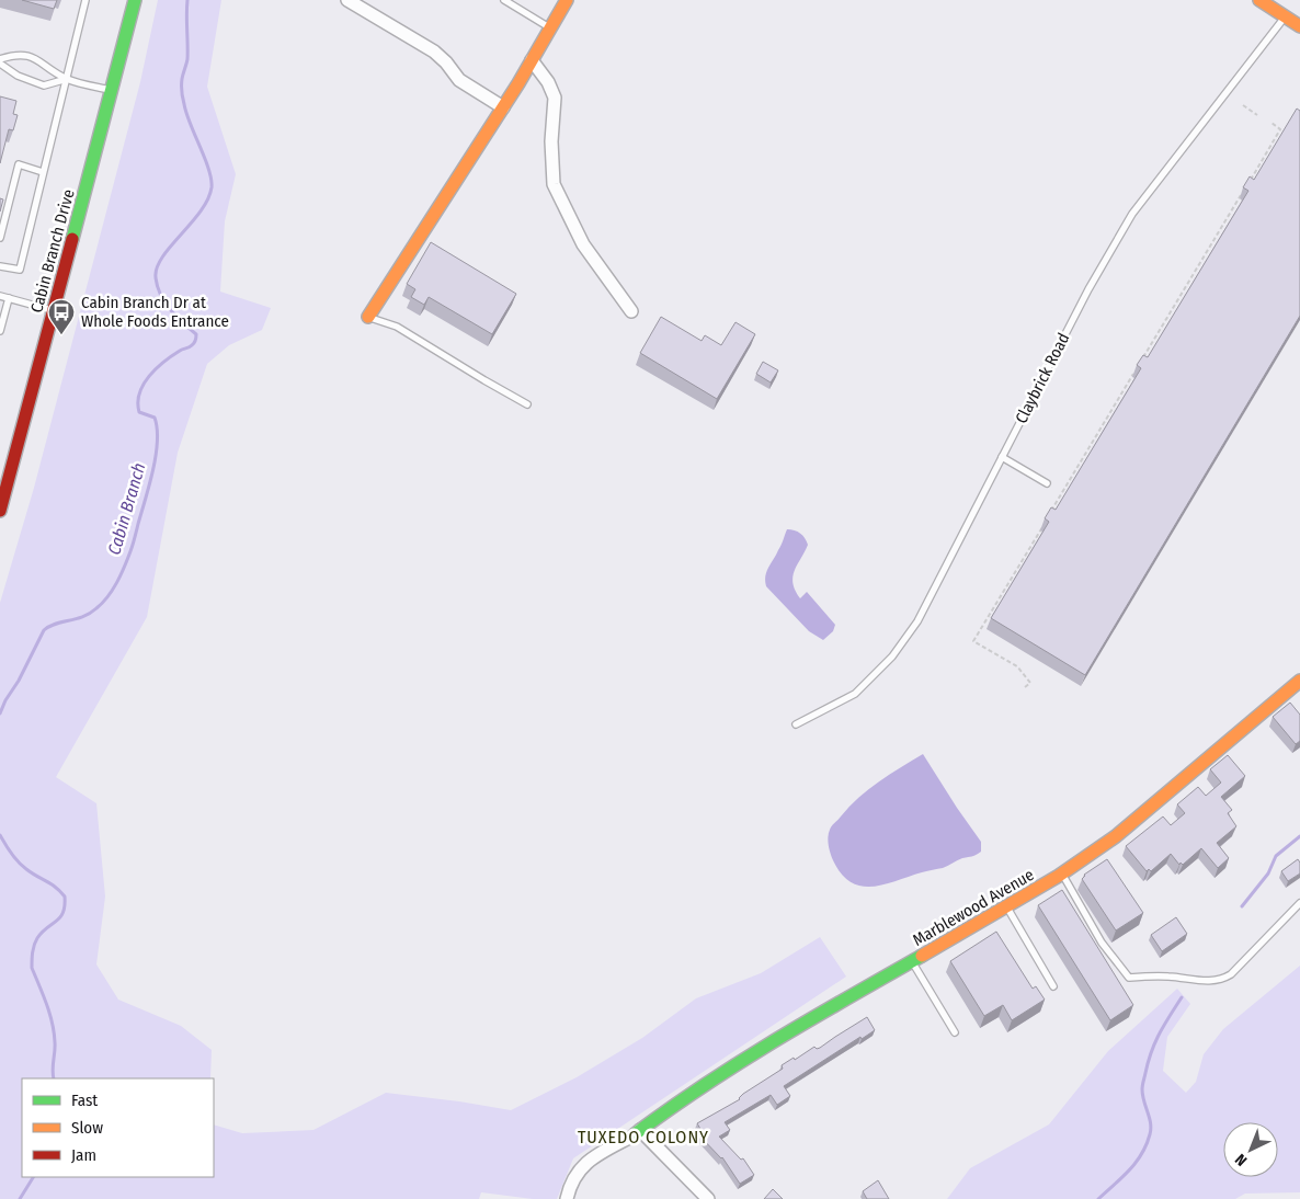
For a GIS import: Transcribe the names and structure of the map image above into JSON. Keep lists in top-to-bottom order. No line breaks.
{"streets":{"street":["Cabin Branch Drive","Marblewood Avenue"],"lane":["Claybrick Road"]},"districts":["TUXEDO COLONY"],"water":["Cabin Branch"],"places":{"bus stop":["Cabin Branch Dr at Whole Foods Entrance"]},"legend":["Fast","Slow","Jam"],"north":"bottom left"}
